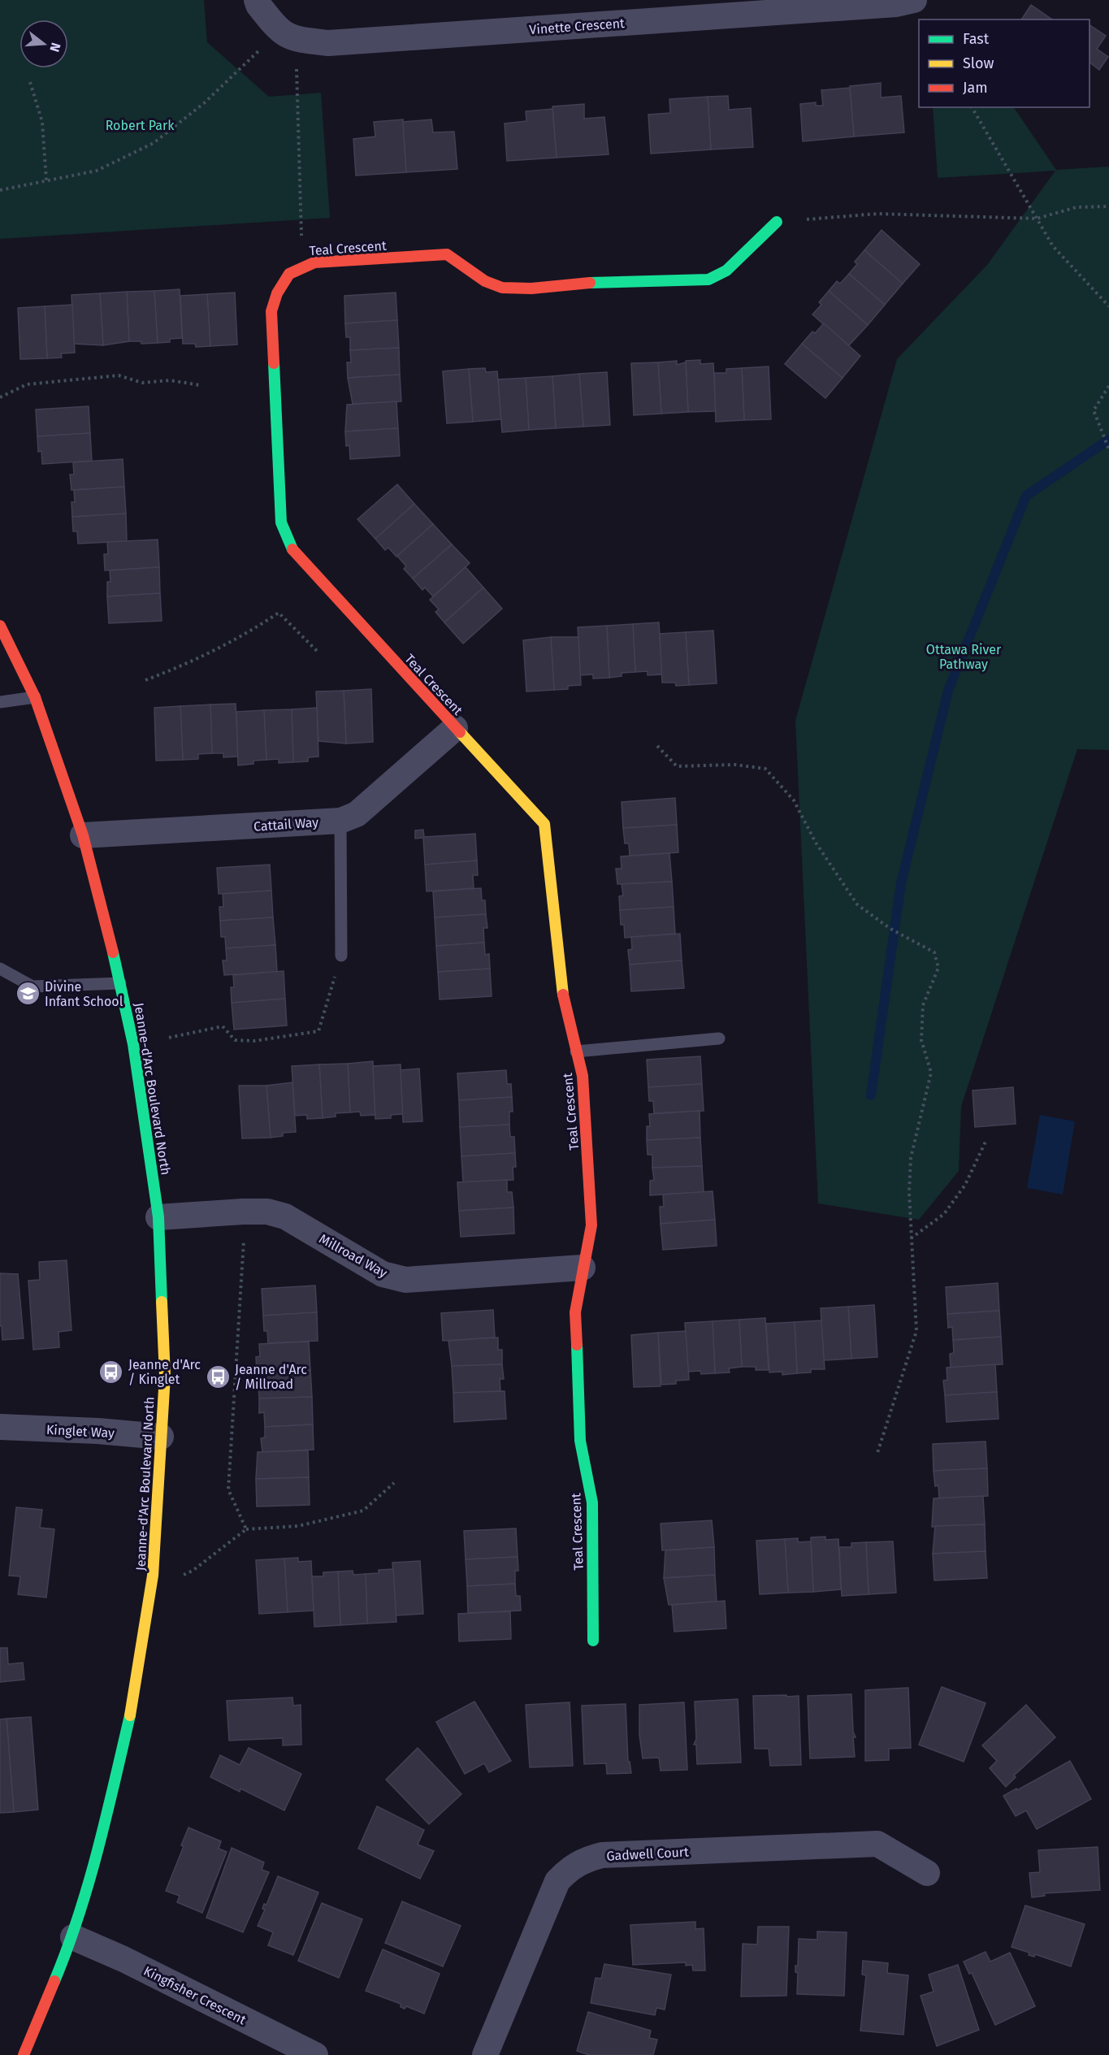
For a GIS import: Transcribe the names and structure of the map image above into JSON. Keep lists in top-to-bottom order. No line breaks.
{"streets":{"street":["Vinette Crescent","Teal Crescent","Cattail Way","Jeanne-d'Arc Boulevard North","Millroad Way","Kinglet Way","Gadwell Court","Kingfisher Crescent"]},"crossings":[["Teal Crescent","Cattail Way"],["Teal Crescent","Millroad Way"],["Cattail Way","Jeanne-d'Arc Boulevard North"],["Jeanne-d'Arc Boulevard North","Millroad Way"],["Jeanne-d'Arc Boulevard North","Kinglet Way"],["Jeanne-d'Arc Boulevard North","Kingfisher Crescent"]],"parks":["Robert Park","Ottawa River Pathway"],"places":{"school or university":["Divine Infant School"],"bus stop":["Jeanne d'Arc / Kinglet","Jeanne d'Arc / Millroad"]},"legend":["Fast","Slow","Jam"],"north":"right"}
